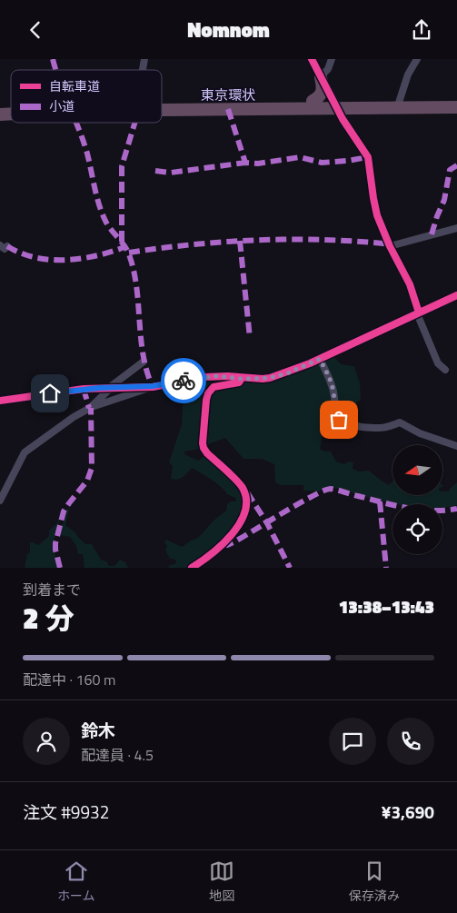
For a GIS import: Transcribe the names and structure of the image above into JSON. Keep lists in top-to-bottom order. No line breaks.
{"streets":{"highway":["東京環状"]},"legend":["自転車道","小道"],"north":"left","page":{"header":"Nomnom","heading":["2 分","到着まで","13:38–13:43"],"panel":["鈴木","配達員 · 4.5","注文 #9932","¥3,690"],"bar":"配達中 · 160 m","tabs":["ホーム","地図","保存済み"]}}
